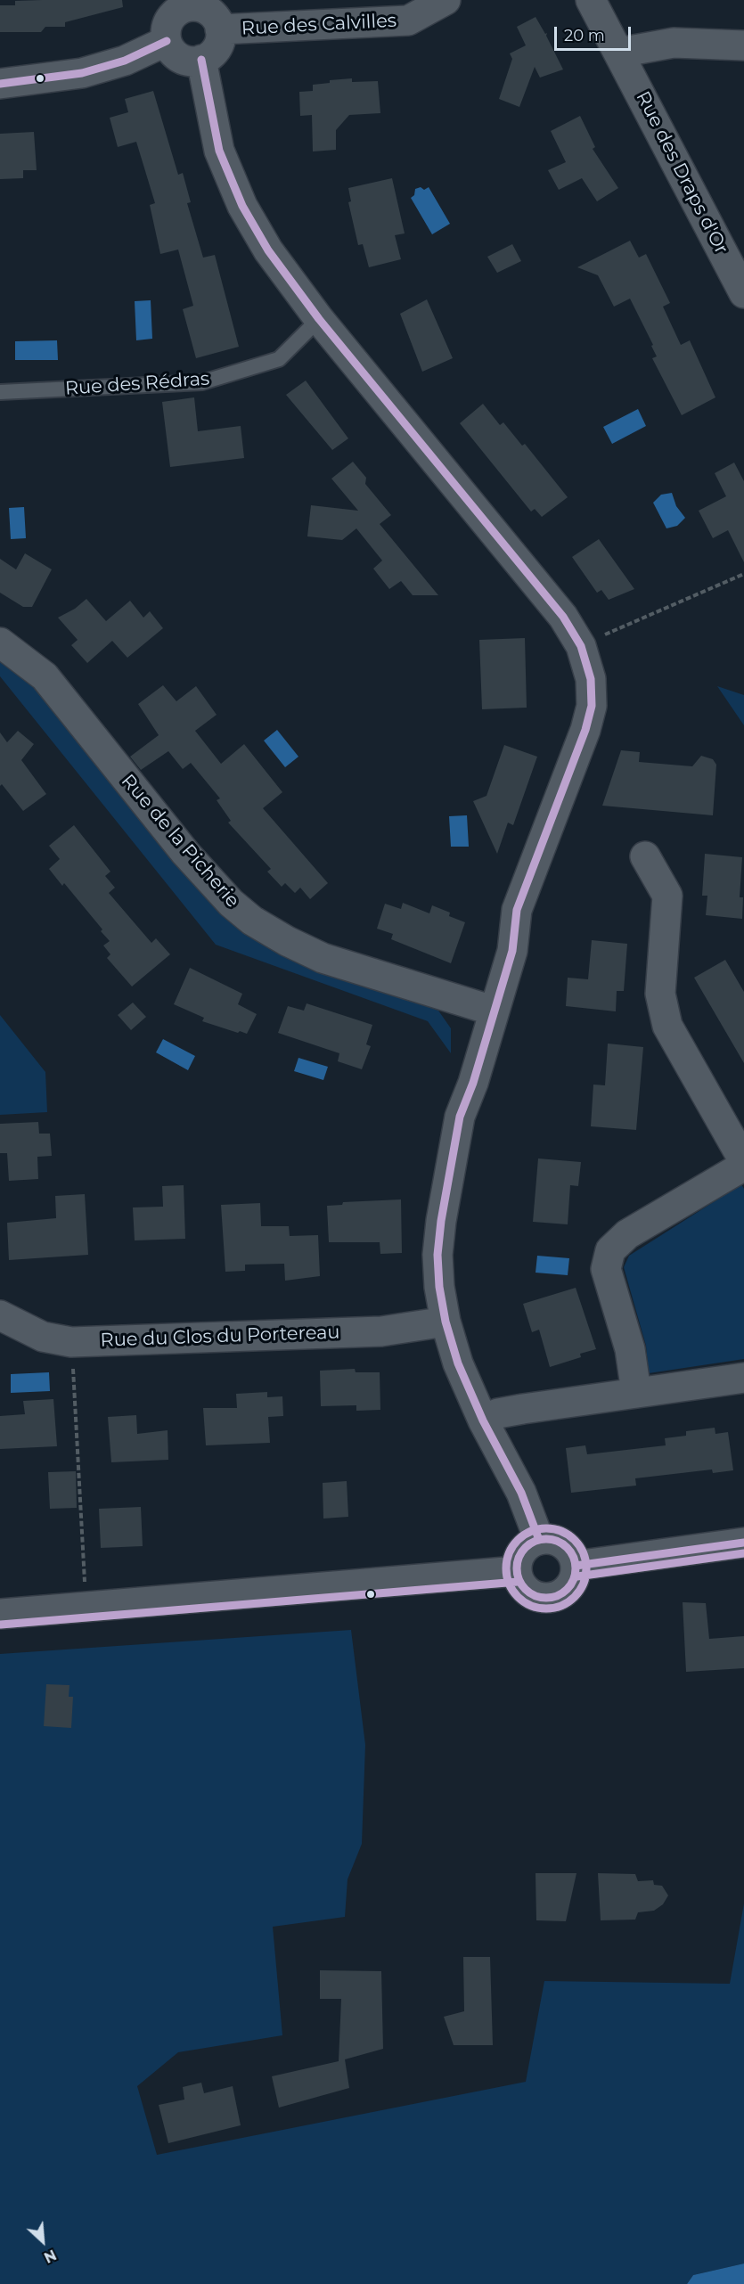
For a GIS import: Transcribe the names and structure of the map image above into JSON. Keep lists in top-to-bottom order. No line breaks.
{"streets":{"street":["Rue des Calvilles","Rue des Draps d'Or","Rue de la Picherie","Rue du Clos du Portereau"],"lane":["Rue des Rédras"]},"scale_bar":"20 m","north":"bottom right"}
